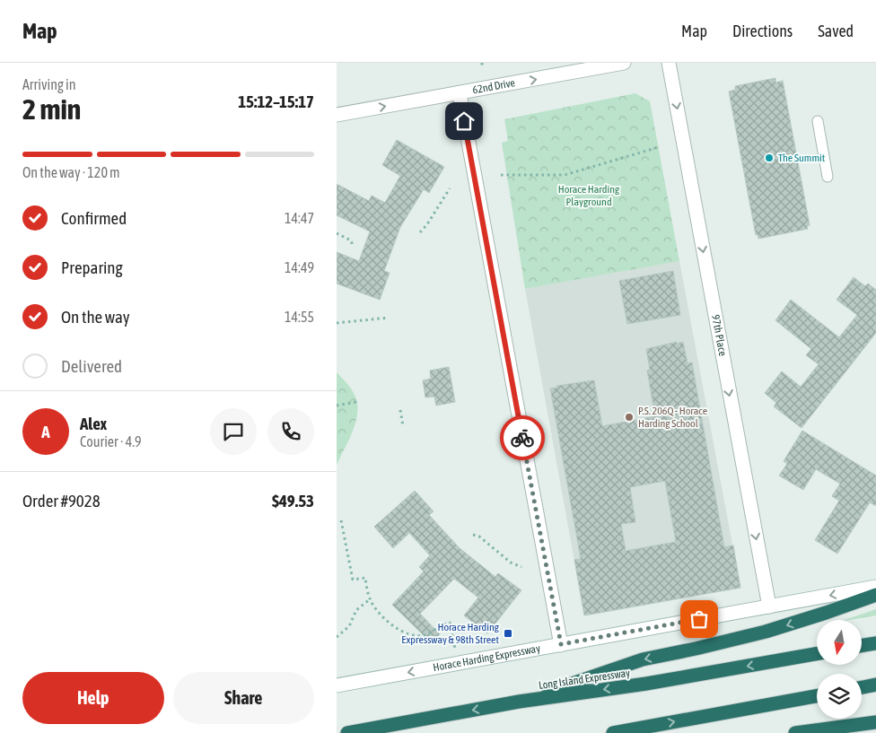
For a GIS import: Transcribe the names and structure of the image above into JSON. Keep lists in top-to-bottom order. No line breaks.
{"streets":{"highway":["Long Island Expressway"],"street":["62nd Drive","97th Place","Horace Harding Expressway"]},"crossings":[["97th Place","Horace Harding Expressway"]],"one_way":["62nd Drive","97th Place","Horace Harding Expressway"],"parks":["Horace Harding Playground"],"places":{"other":["The Summit","P.S. 206Q - Horace Harding School"],"transit":["Horace Harding Expressway & 98th Street"]},"north":"bottom","page":{"header":"Map","nav":["Map","Directions","Saved"],"heading":["2 min","Arriving in","15:12–15:17"],"panel":["Alex","Courier · 4.9","Order #9028","$49.53"],"bar":"On the way · 120 m","list":[["Confirmed","14:47"],["Preparing","14:49"],["On the way","14:55"],"Delivered"],"round":"A","buttons":["Help","Share"]}}
